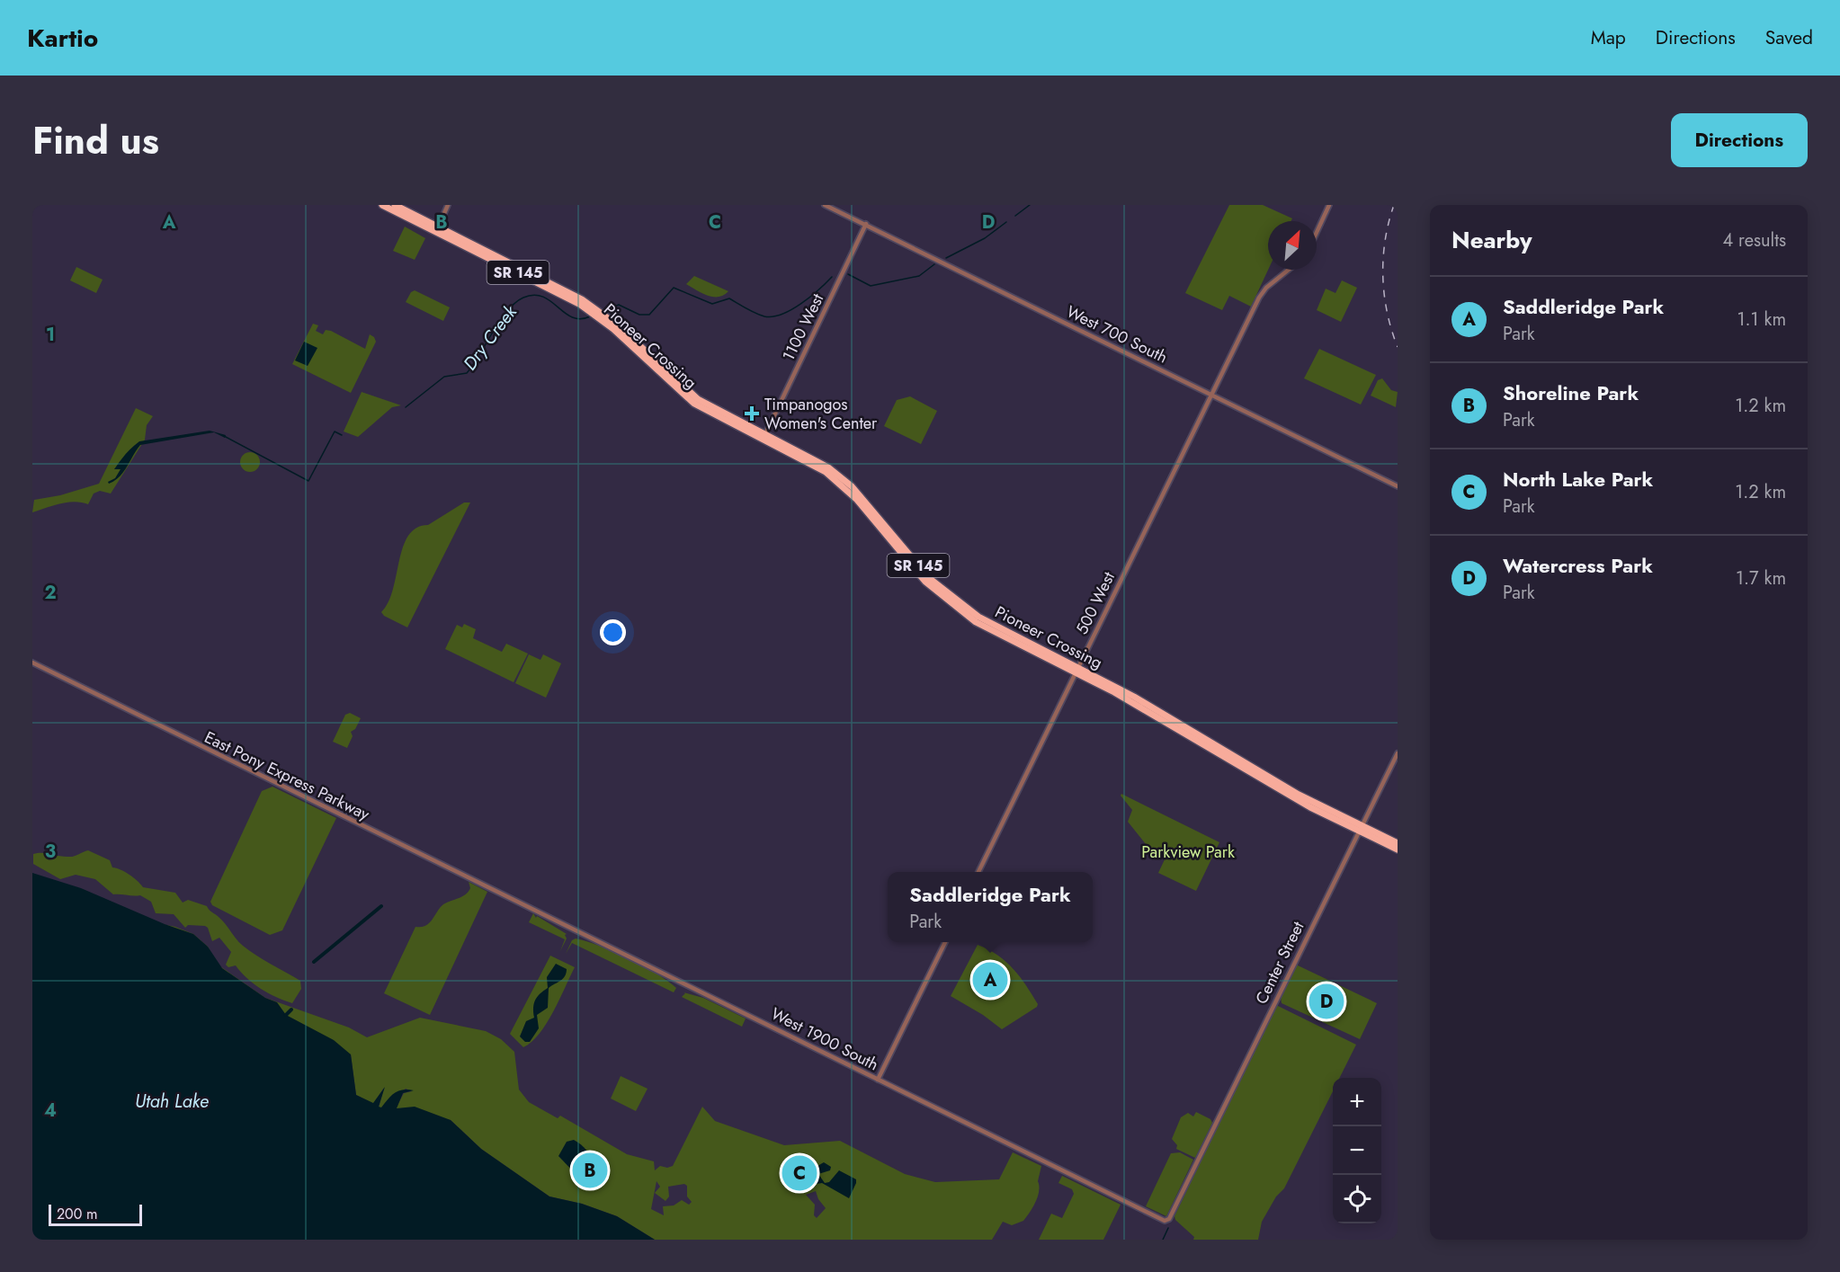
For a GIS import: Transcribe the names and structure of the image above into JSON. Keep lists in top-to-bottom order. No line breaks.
{"streets":{"highway":["SR 145","Pioneer Crossing"],"street":["1100 West","West 700 South","500 West","East Pony Express Parkway","Center Street","West 1900 South"]},"crossings":[["SR 145","Pioneer Crossing"],["SR 145","Center Street"],["1100 West","West 700 South"],["1100 West","Pioneer Crossing"],["West 700 South","500 West"],["Pioneer Crossing","500 West"],["Pioneer Crossing","Center Street"],["East Pony Express Parkway","West 1900 South"],["Center Street","West 1900 South"]],"water":["Dry Creek","Utah Lake"],"parks":["Parkview Park"],"places":{"health":["Timpanogos Women's Center"]},"scale_bar":"200 m","north":"top right","page":{"header":"Kartio","nav":["Map","Directions","Saved"],"title":"Find us","buttons":"Directions","heading":["Nearby","4 results"],"list":[{"mark":"A","name":"Saddleridge Park","note":"Park","value":"1.1 km"},{"mark":"B","name":"Shoreline Park","note":"Park","value":"1.2 km"},{"mark":"C","name":"North Lake Park","note":"Park","value":"1.2 km"},{"mark":"D","name":"Watercress Park","note":"Park","value":"1.7 km"}],"popup":["Saddleridge Park","Park"],"pins":["A","D","B","C"],"map_buttons":["+","−"],"scale":"200 m"},"grid":{"columns":["A","B","C","D"],"rows":["1","2","3","4"]}}
